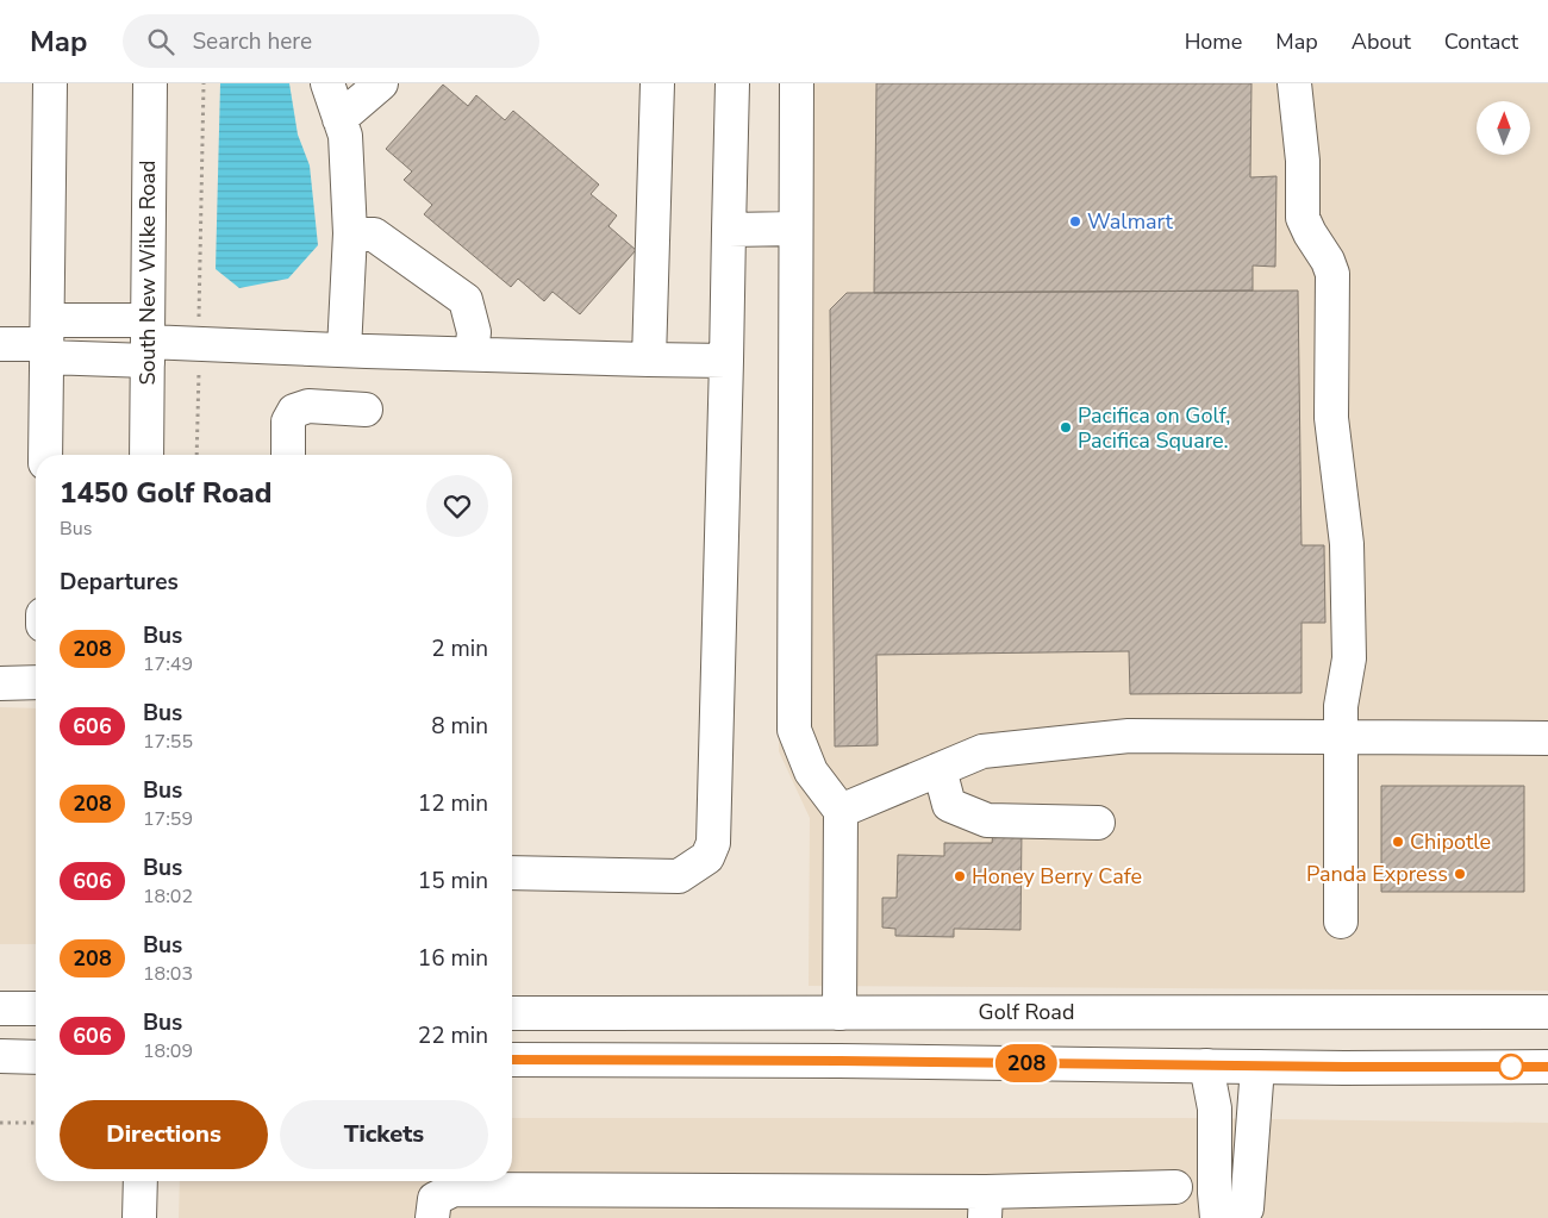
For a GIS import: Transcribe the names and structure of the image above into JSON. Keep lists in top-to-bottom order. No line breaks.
{"streets":{"main road":["South New Wilke Road","Golf Road"]},"places":["Walmart","Pacifica on Golf, Pacifica Square.","Chipotle","Panda Express","Honey Berry Cafe"],"lines":["bus line 208"],"north":"top","page":{"header":"Map","search":"Search here","nav":["Home","Map","About","Contact"],"on_map":"208","heading":[["1450 Golf Road","Bus"],"Departures"],"list":[{"mark":"208","name":"Bus","note":"17:49","value":"2 min"},{"mark":"606","name":"Bus","note":"17:55","value":"8 min"},{"mark":"208","name":"Bus","note":"17:59","value":"12 min"},{"mark":"606","name":"Bus","note":"18:02","value":"15 min"},{"mark":"208","name":"Bus","note":"18:03","value":"16 min"},{"mark":"606","name":"Bus","note":"18:09","value":"22 min"}],"buttons":["Directions","Tickets"]}}
